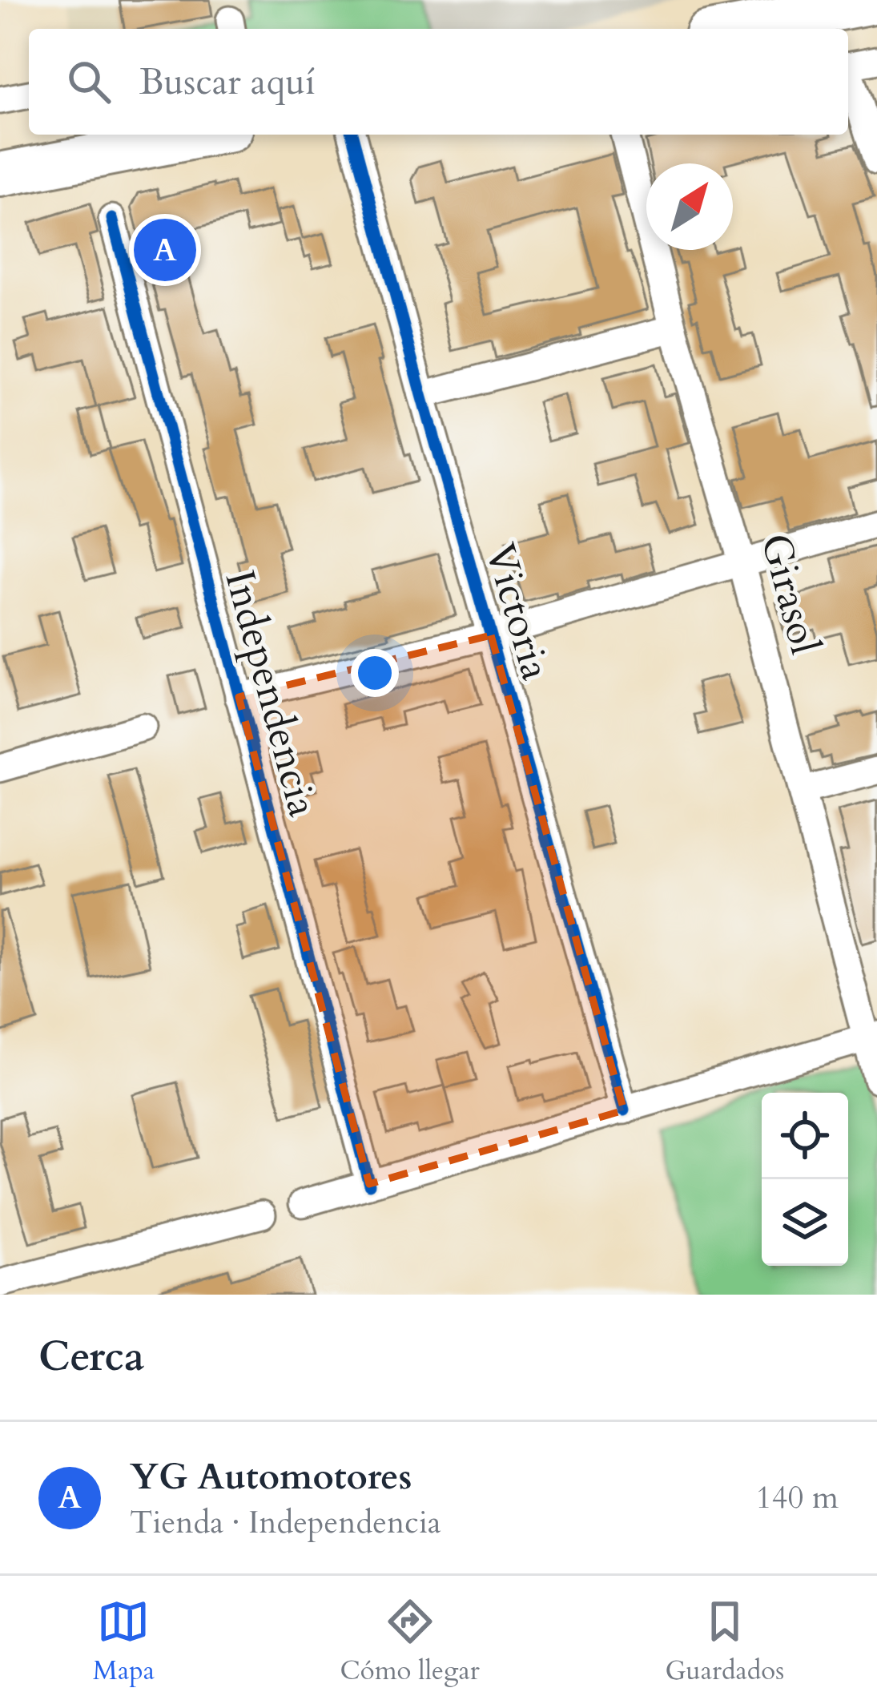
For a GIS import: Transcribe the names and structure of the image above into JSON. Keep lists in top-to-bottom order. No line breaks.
{"streets":{"street":["Girasol","Victoria","Independencia"]},"north":"top right","page":{"search":"Buscar aquí","pins":"A","heading":"Cerca","list":[{"mark":"A","name":"YG Automotores","note":"Tienda · Independencia","value":"140 m"}],"nav":["Mapa","Cómo llegar","Guardados"]}}
